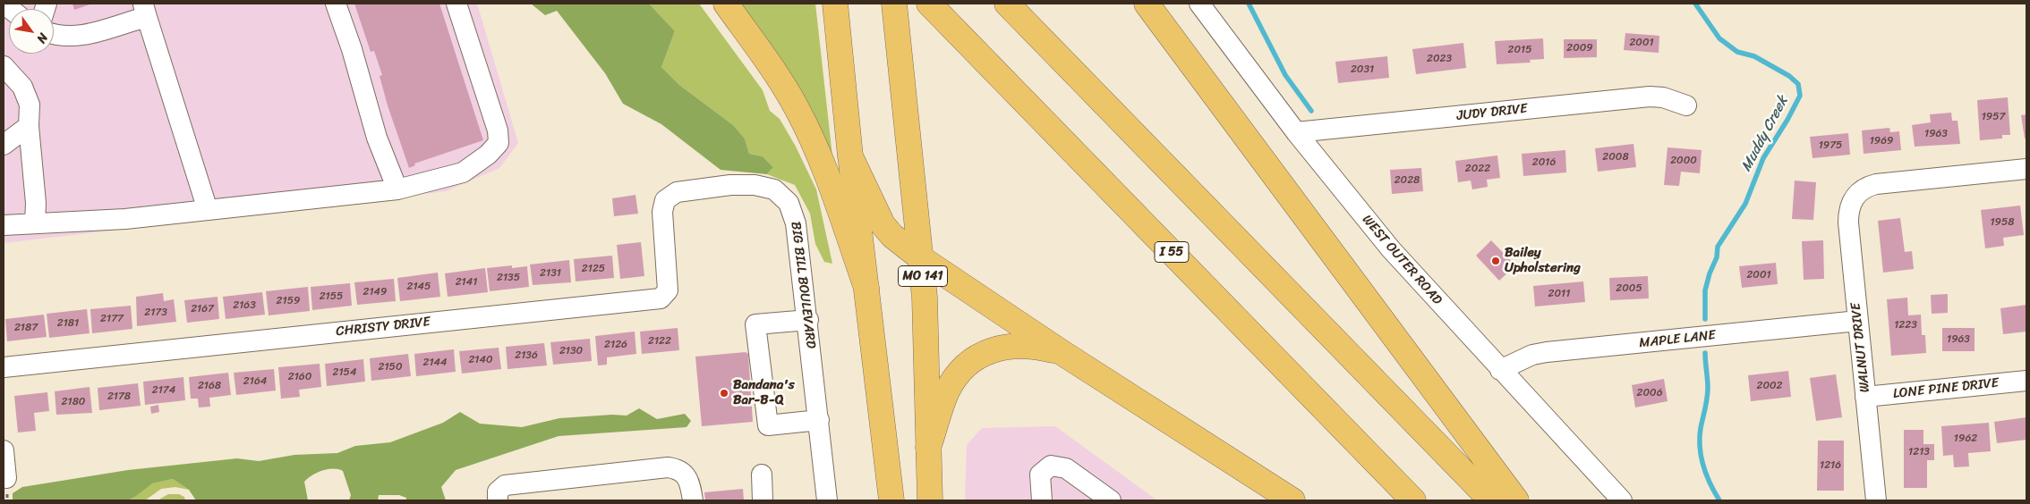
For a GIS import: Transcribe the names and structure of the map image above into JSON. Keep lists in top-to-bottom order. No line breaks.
{"streets":{"main road":["I 55","MO 141"],"street":["JUDY DRIVE","WEST OUTER ROAD","BIG BILL BOULEVARD","CHRISTY DRIVE","MAPLE LANE","WALNUT DRIVE","LONE PINE DRIVE"]},"crossings":[["JUDY DRIVE","WEST OUTER ROAD"],["WEST OUTER ROAD","MAPLE LANE"],["BIG BILL BOULEVARD","CHRISTY DRIVE"],["MAPLE LANE","WALNUT DRIVE"],["WALNUT DRIVE","LONE PINE DRIVE"]],"water":["Muddy Creek"],"places":["Bailey Upholstering","Bandana's Bar-B-Q"],"house_numbers":["2001","2009","2015","2023","2031","1957","1963","1969","1975","2008","2000","2016","2022","2028","1958","2125","2131","2001","2135","2141","2145","2005","2149","2011","2155","2159","2163","2167","2173","2177","2181","1223","2187","1963","2122","2126","2130","2136","2140","2144","2150","2154","2160","2164","2168","2002","2174","2006","2178","2180","1962","1213","1216"],"north":"bottom right"}
